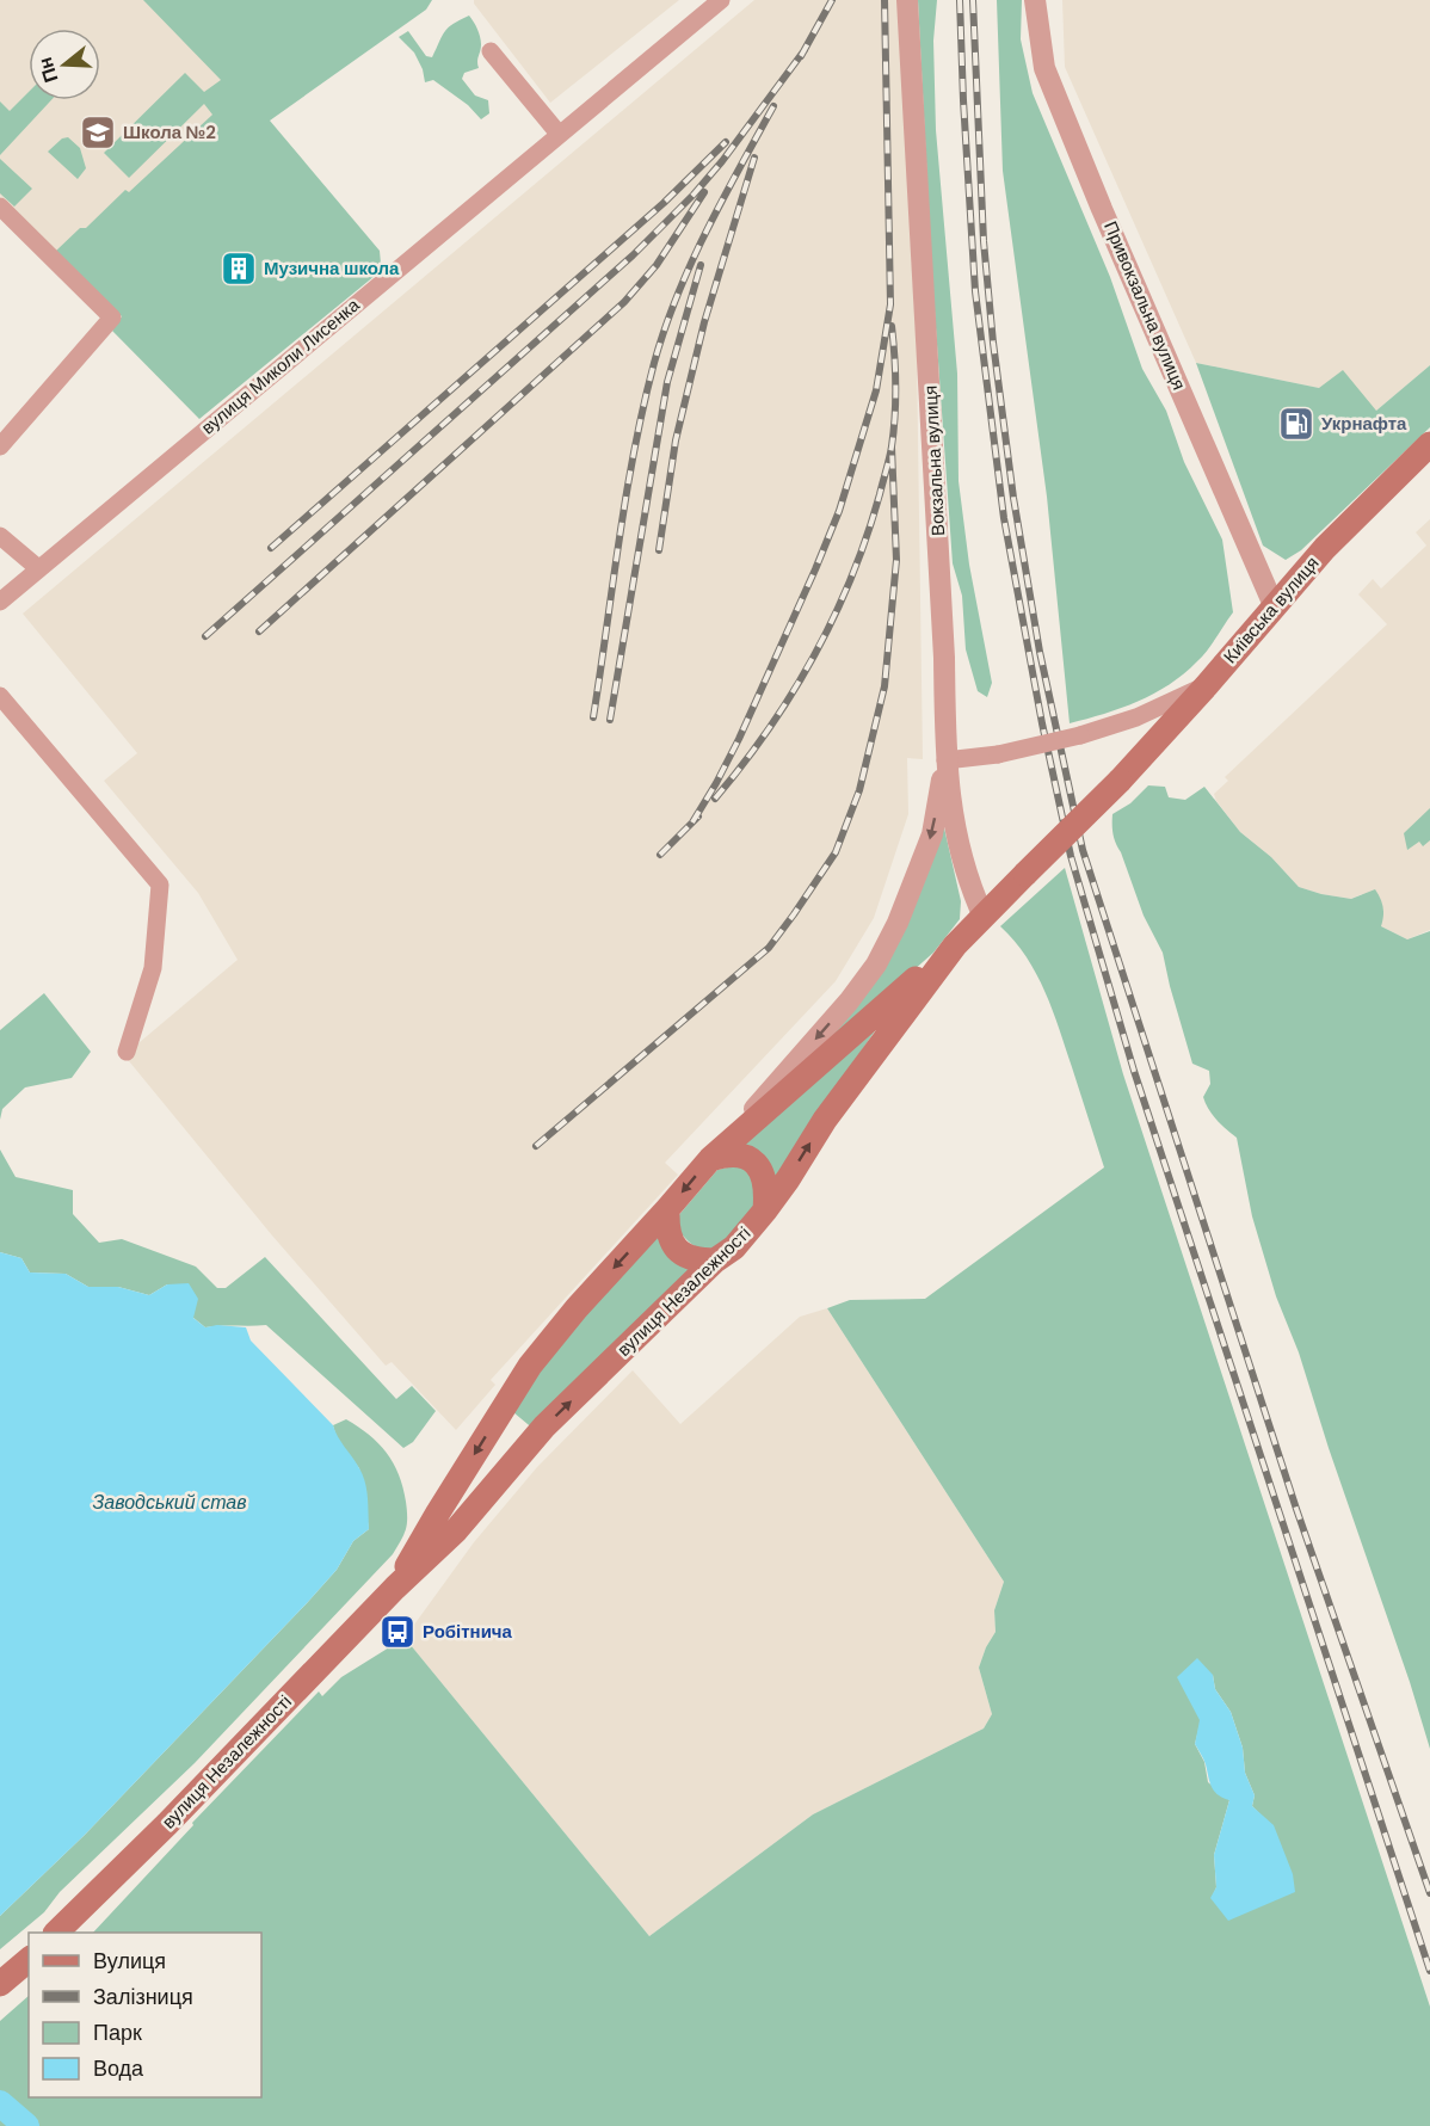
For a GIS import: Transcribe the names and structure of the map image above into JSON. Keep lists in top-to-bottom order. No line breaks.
{"streets":{"main road":["Київська вулиця","вулиця Незалежності"],"street":["Привокзальна вулиця","вулиця Миколи Лисенка","Вокзальна вулиця"]},"crossings":[["Привокзальна вулиця","Київська вулиця"],["Вокзальна вулиця","вулиця Незалежності"],["Київська вулиця","вулиця Незалежності"]],"water":["Заводський став"],"places":{"school or university":["Школа №2"],"building":["Музична школа"],"fuel station":["Укрнафта"],"bus stop":["Робітнича"]},"legend":["Вулиця","Залізниця","Парк","Вода"],"north":"left"}
